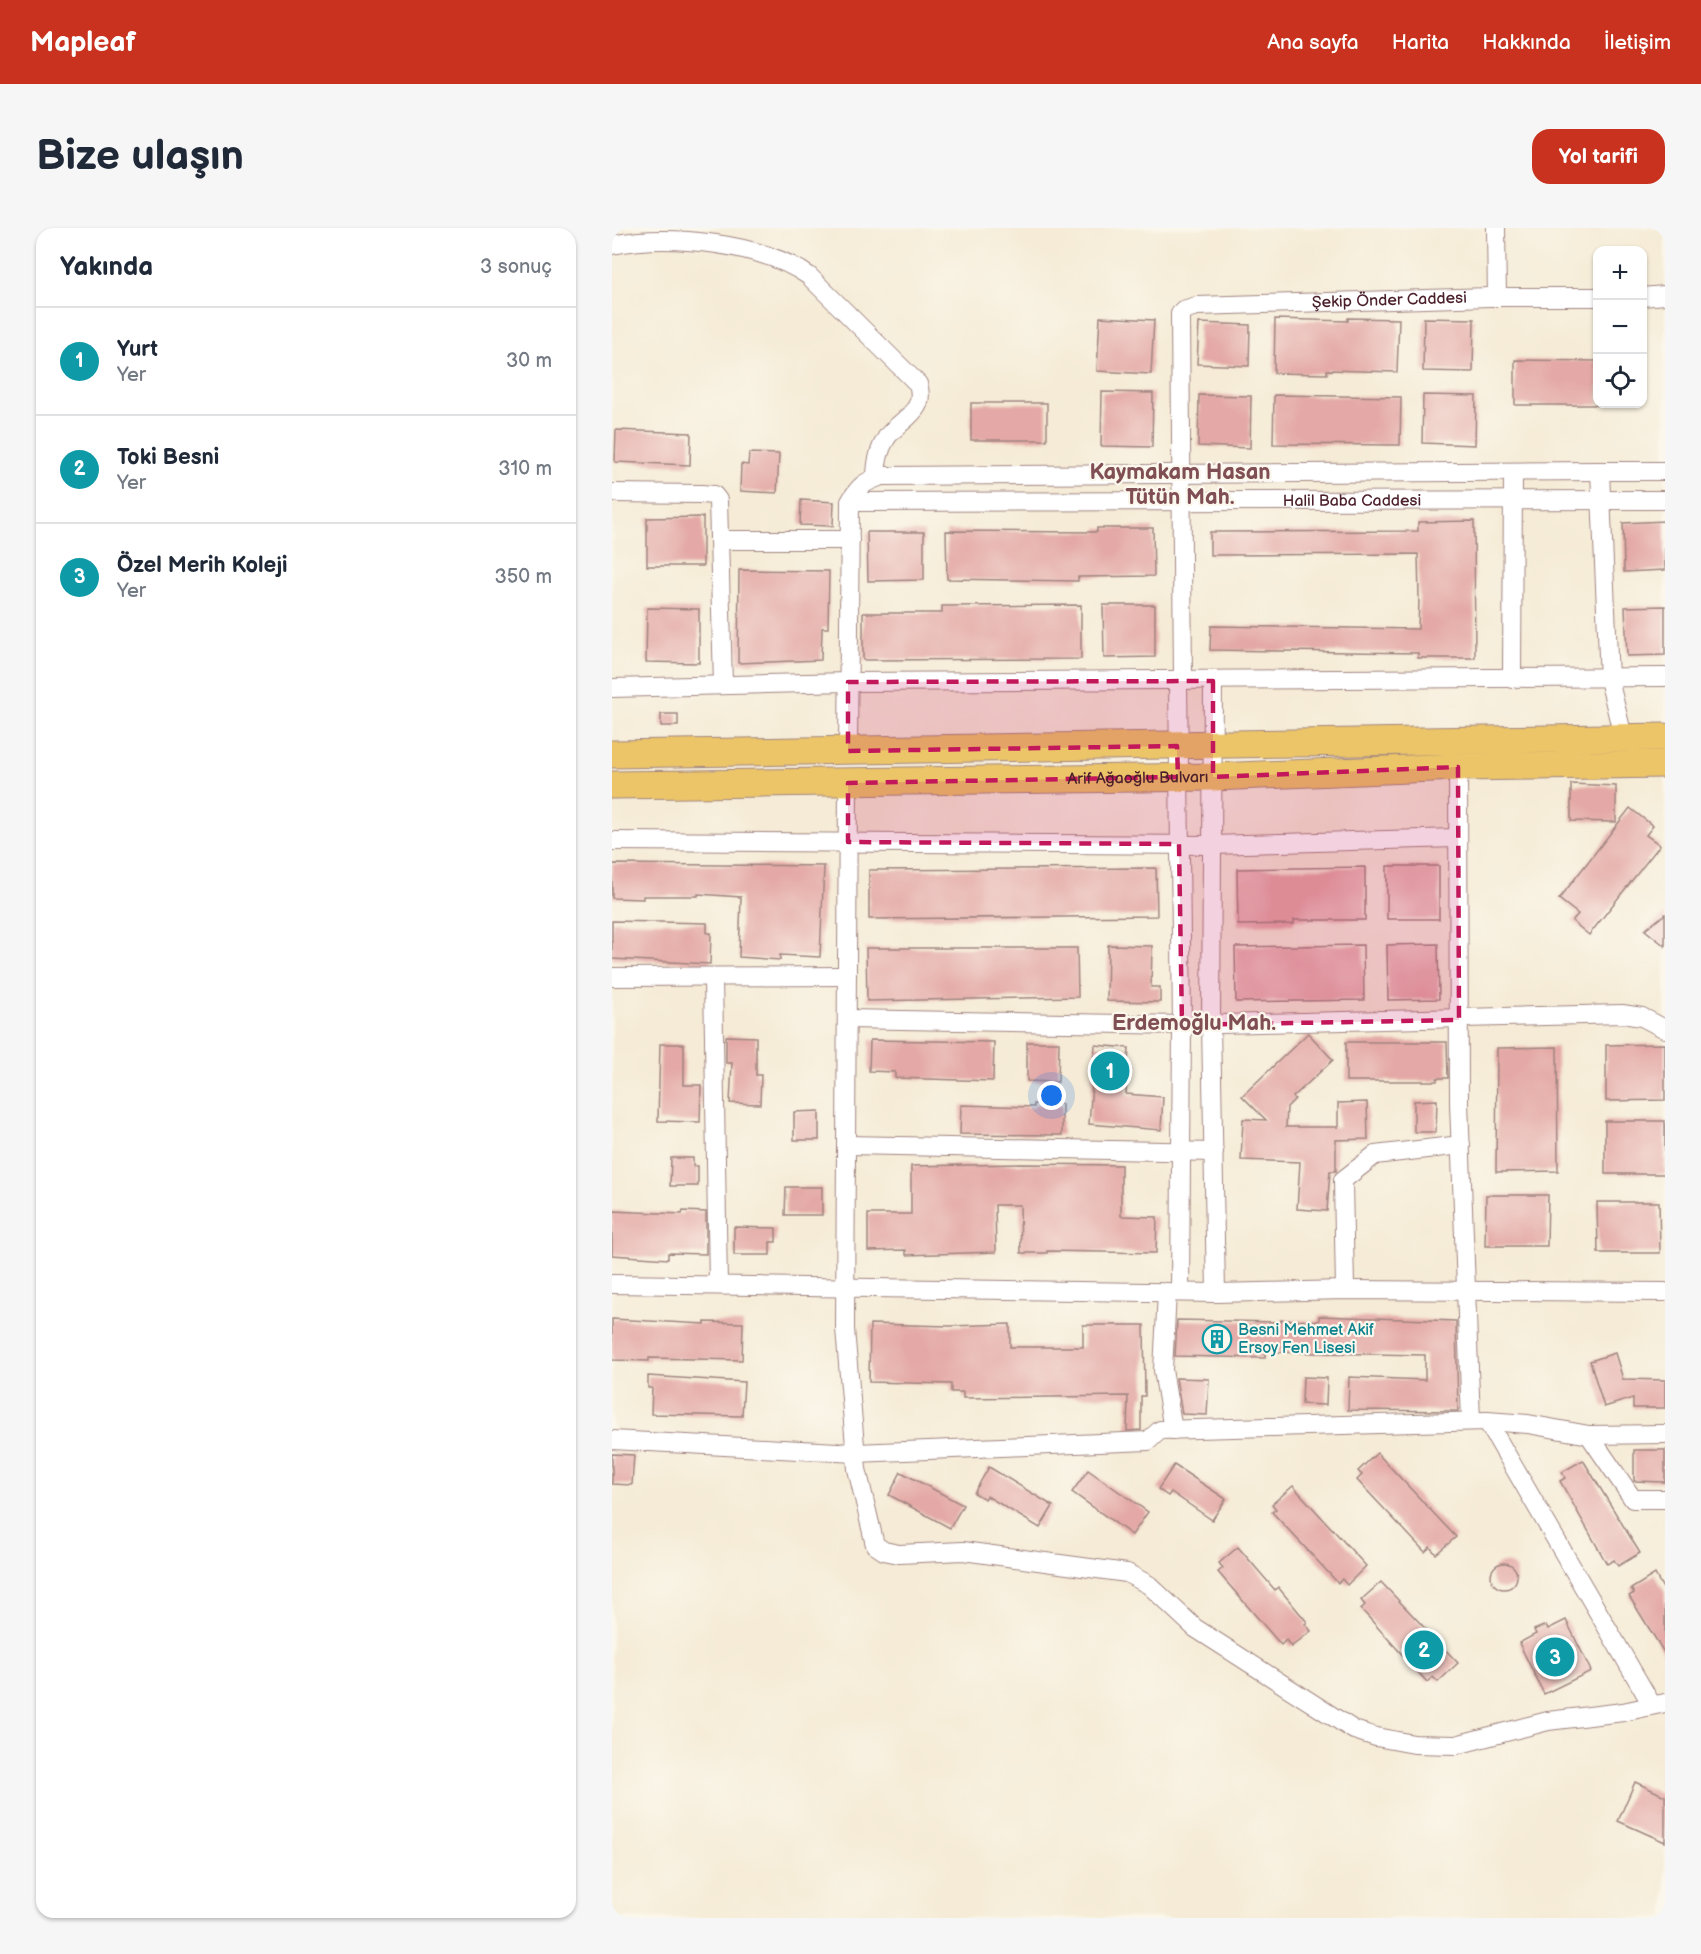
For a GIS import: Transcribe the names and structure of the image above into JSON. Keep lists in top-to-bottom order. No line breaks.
{"streets":{"highway":["Arif Ağaoğlu Bulvarı"],"street":["Şekip Önder Caddesi","Halil Baba Caddesi"]},"districts":["Kaymakam Hasan Tütün Mah.","Erdemoğlu Mah."],"places":{"building":["Besni Mehmet Akif Ersoy Fen Lisesi"]},"page":{"header":"Mapleaf","nav":["Ana sayfa","Harita","Hakkında","İletişim"],"buttons":"Yol tarifi","title":"Bize ulaşın","heading":["Yakında","3 sonuç"],"map_buttons":["+","−"],"list":[{"mark":"1","name":"Yurt","note":"Yer","value":"30 m"},{"mark":"2","name":"Toki Besni","note":"Yer","value":"310 m"},{"mark":"3","name":"Özel Merih Koleji","note":"Yer","value":"350 m"}],"pins":["1","2","3"]}}
